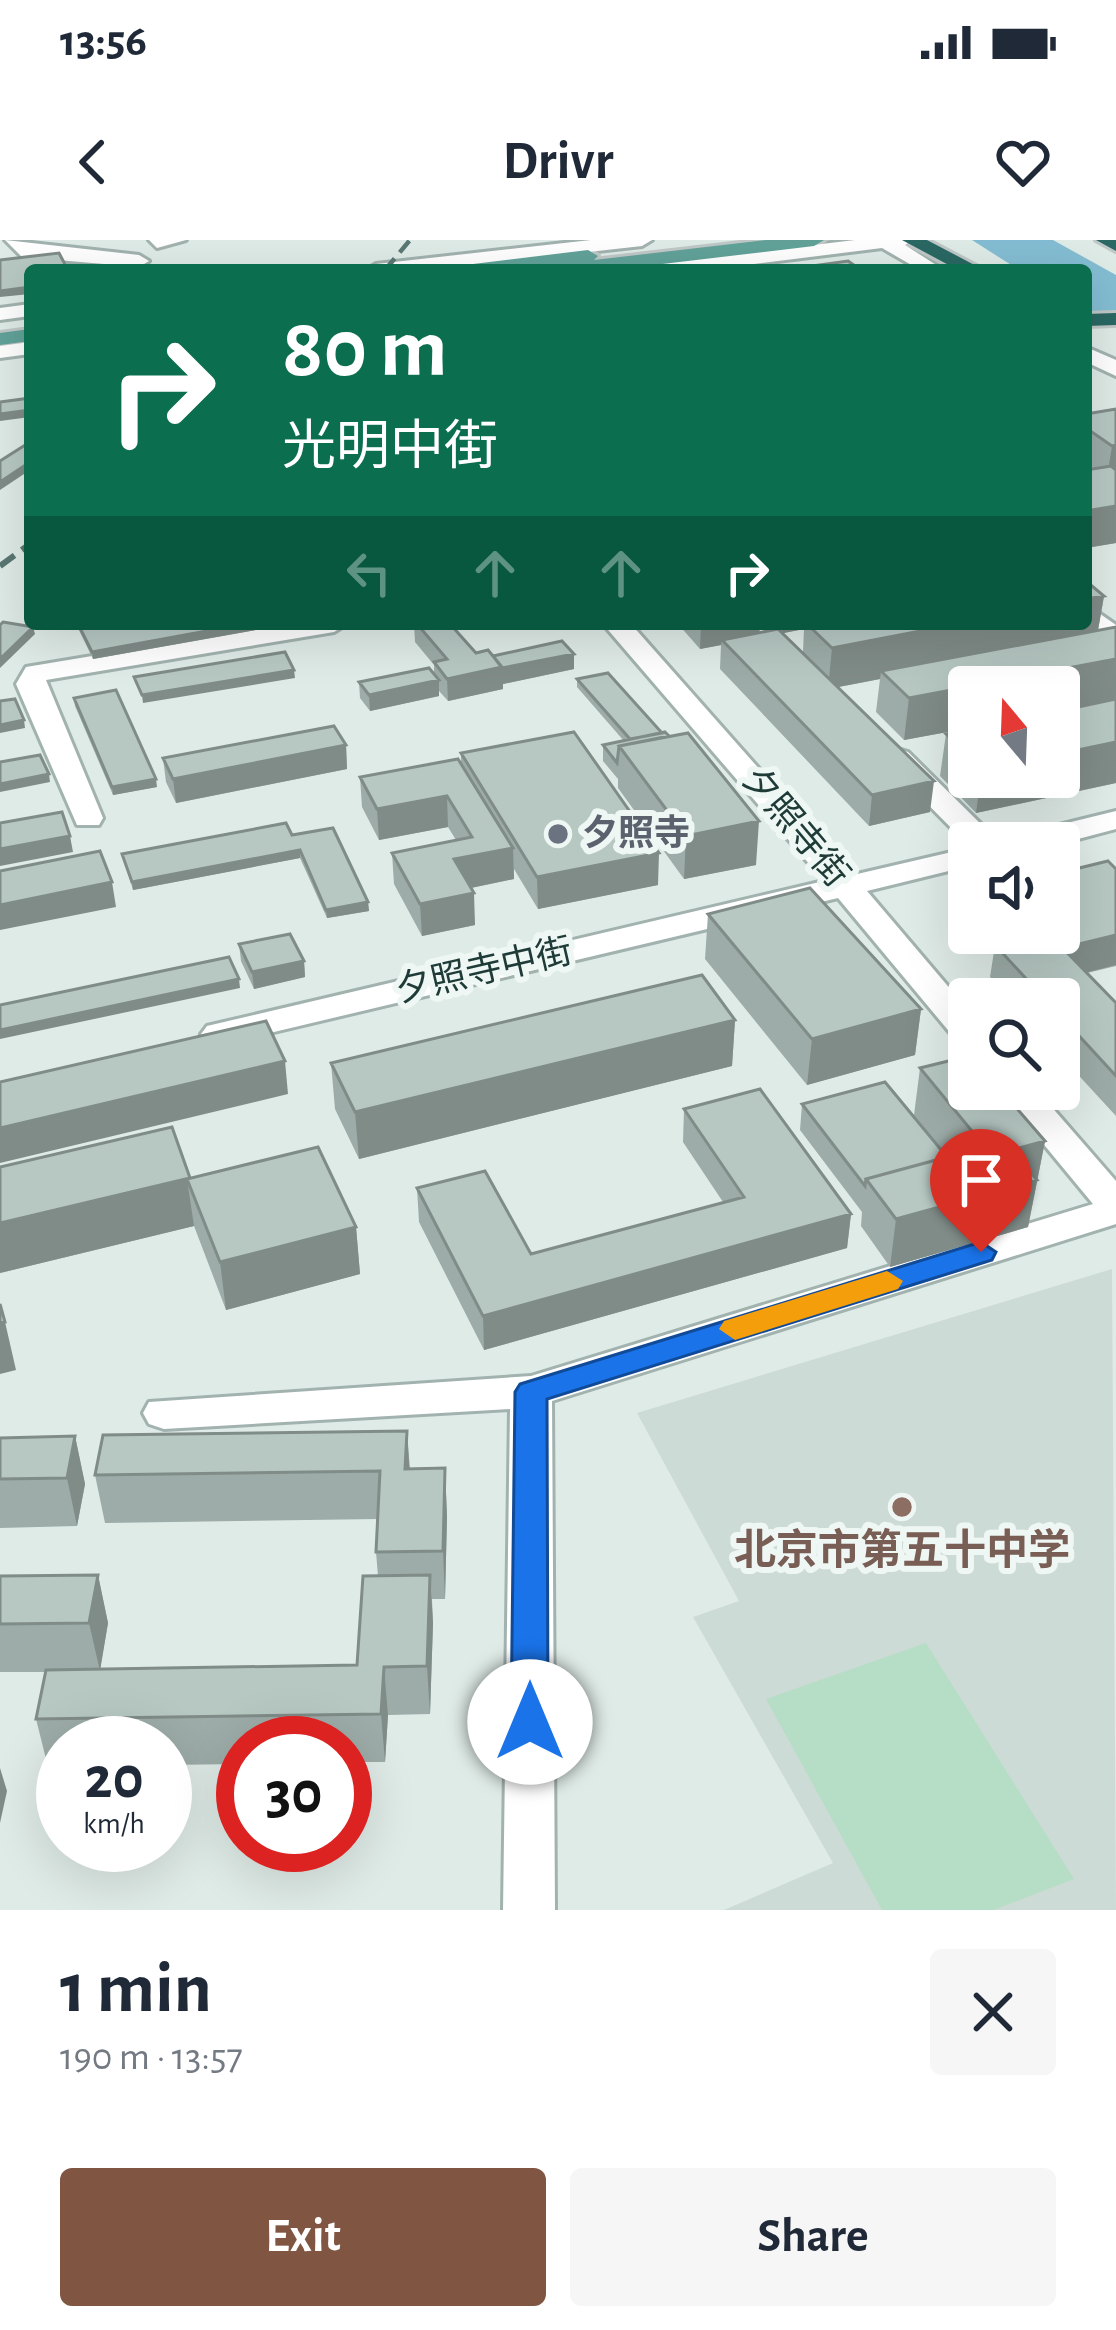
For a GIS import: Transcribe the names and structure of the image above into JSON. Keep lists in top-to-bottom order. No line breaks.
{"streets":{"street":["夕照寺街","夕照寺中街"]},"crossings":[["夕照寺街","夕照寺中街"]],"places":["夕照寺","北京市第五十中学"],"north":"top","page":{"status":"13:56","header":"Drivr","turn":["80 m","光明中街"],"speed":"20 km/h","limit":"30","heading":["1 min","190 m · 13:57"],"buttons":["Exit","Share"]}}
